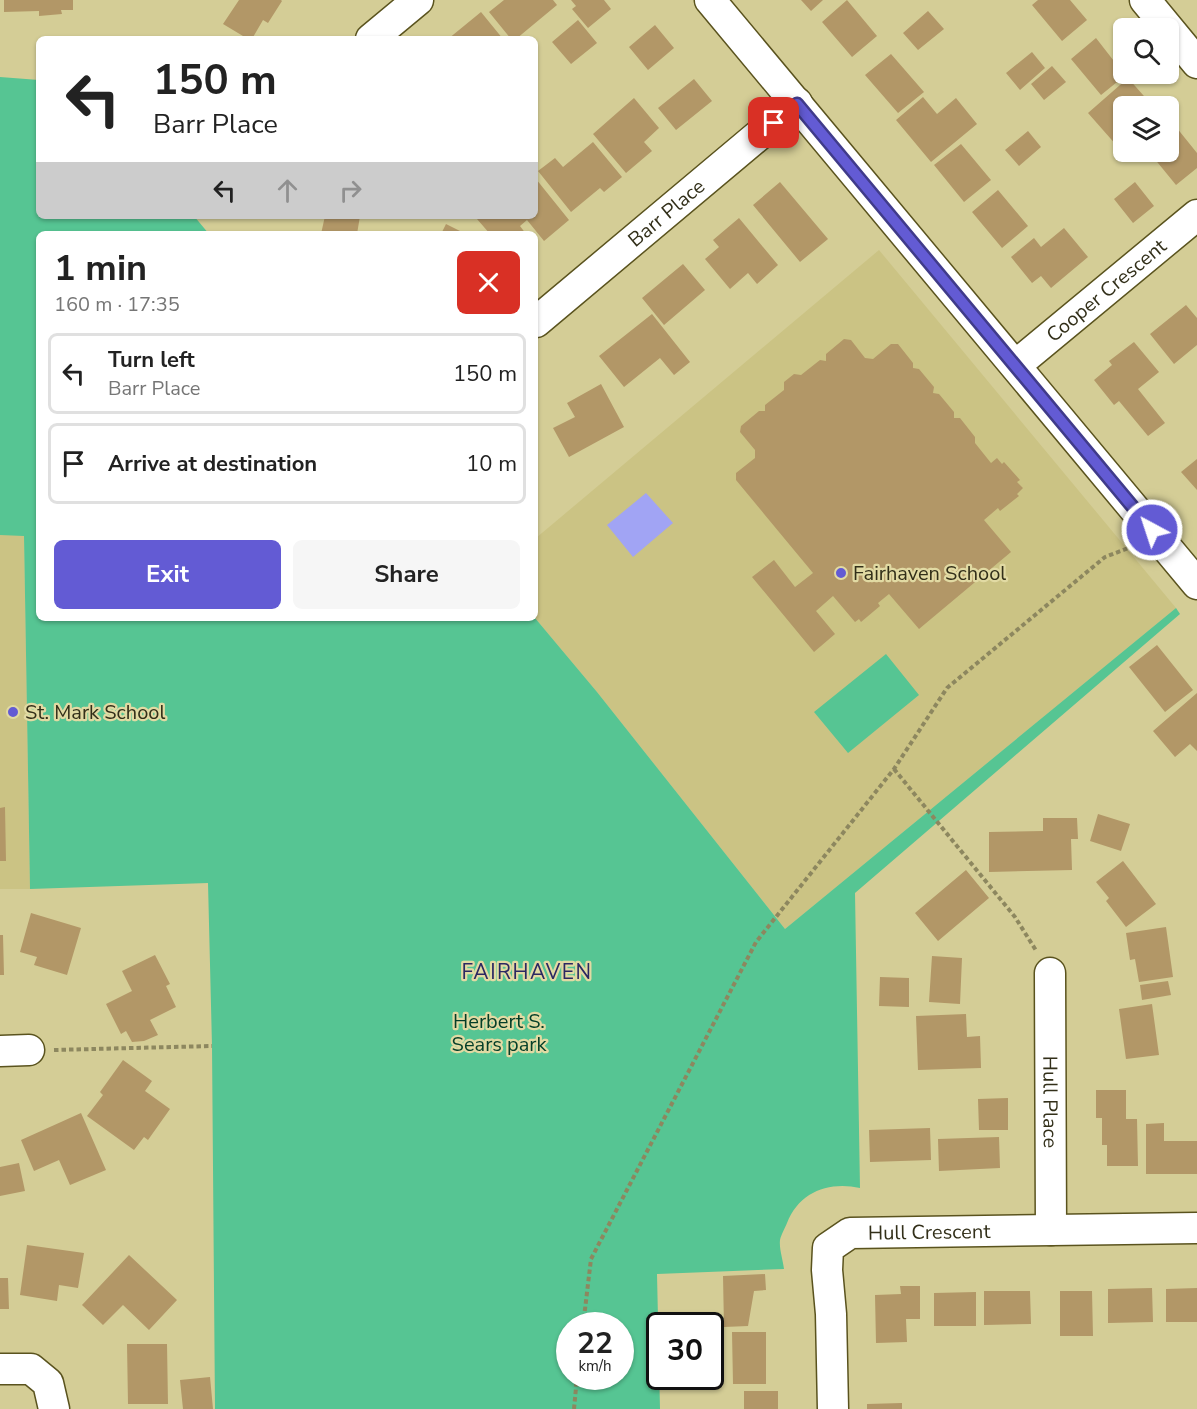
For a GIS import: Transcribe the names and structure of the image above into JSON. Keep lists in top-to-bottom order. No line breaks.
{"streets":{"street":["Barr Place","Cooper Crescent","Hull Place","Hull Crescent"]},"crossings":[["Hull Place","Hull Crescent"]],"districts":["FAIRHAVEN"],"parks":["Herbert S. Sears park"],"places":["Fairhaven School","St. Mark School"],"page":{"turn":["150 m","Barr Place"],"heading":["1 min","160 m · 17:35"],"list":[{"name":"Turn left","note":"Barr Place","value":"150 m"},{"name":"Arrive at destination","value":"10 m"}],"buttons":["Exit","Share"],"speed":"22 km/h","limit":"30"}}
